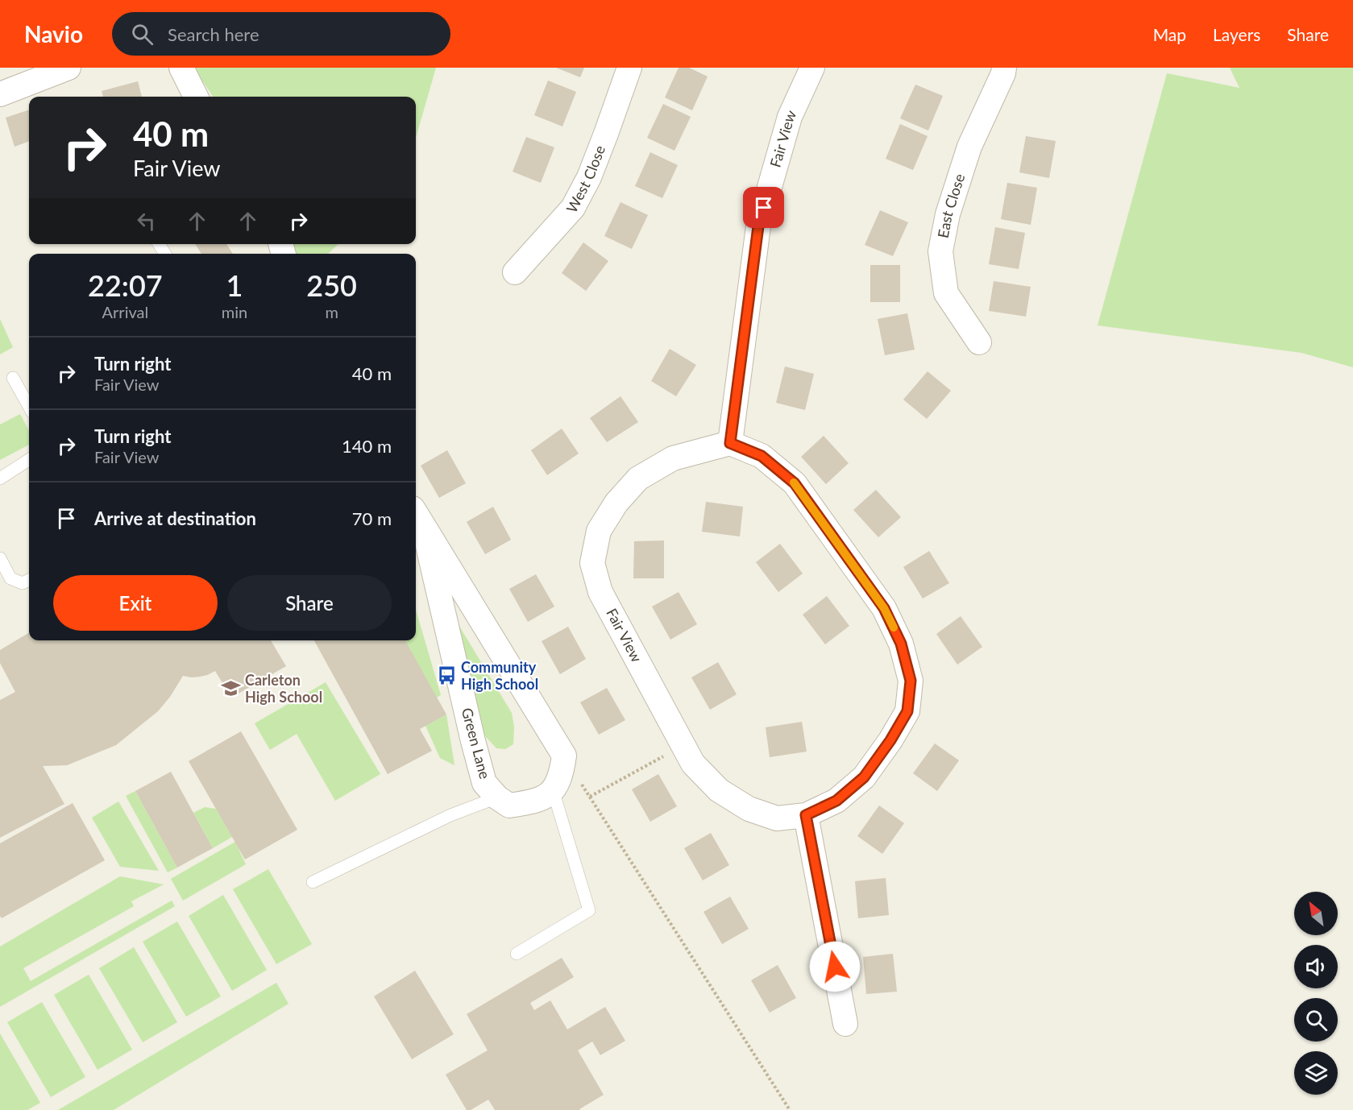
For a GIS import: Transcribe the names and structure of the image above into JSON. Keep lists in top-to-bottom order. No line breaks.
{"streets":{"street":["Fair View","West Close","East Close","Green Lane"]},"places":{"bus stop":["Community High School"],"school or university":["Carleton High School"]},"north":"top left","page":{"header":"Navio","search":"Search here","nav":["Map","Layers","Share"],"turn":["40 m","Fair View"],"eta":["22:07","Arrival","1","min","250","m"],"list":[{"name":"Turn right","note":"Fair View","value":"40 m"},{"name":"Turn right","note":"Fair View","value":"140 m"},{"name":"Arrive at destination","value":"70 m"}],"buttons":["Exit","Share"]}}
